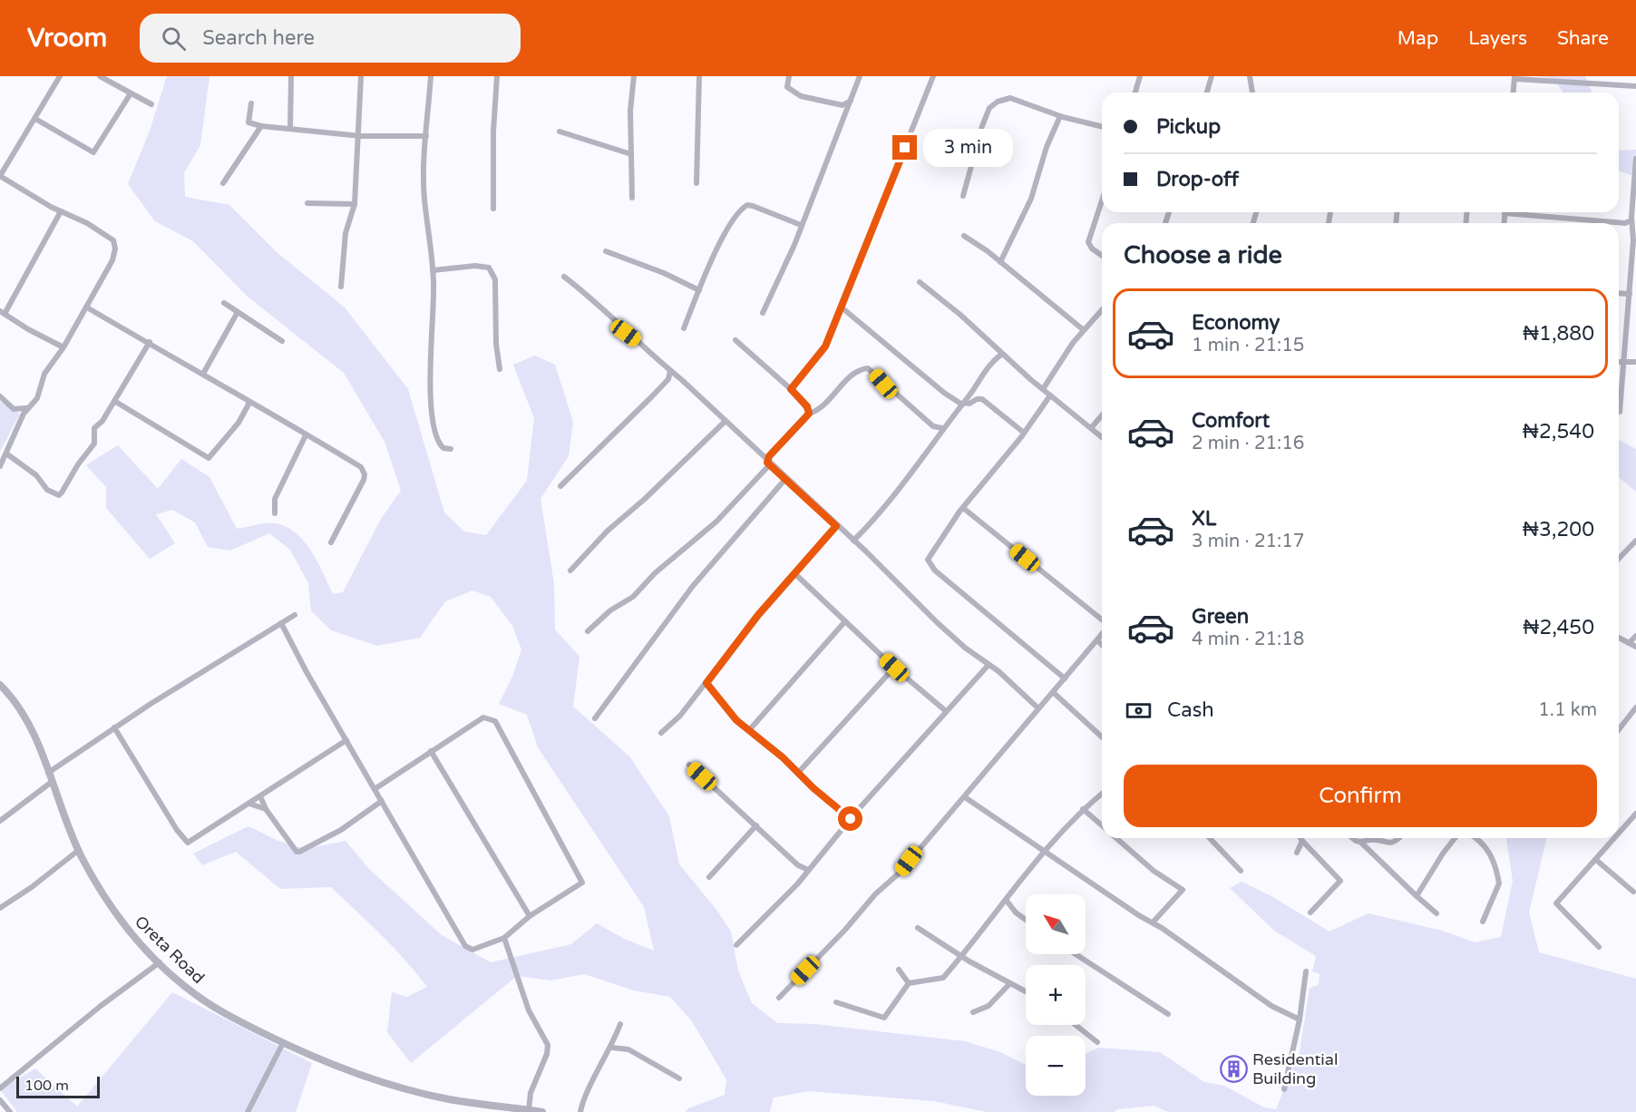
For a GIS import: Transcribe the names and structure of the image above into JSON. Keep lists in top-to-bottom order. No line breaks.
{"streets":{"street":["Oreta Road"]},"places":{"building":["Residential Building"]},"scale_bar":"100 m","north":"top left","page":{"header":"Vroom","search":"Search here","nav":["Map","Layers","Share"],"banner":["Pickup","Drop-off"],"bubble":"3 min","heading":"Choose a ride","list":[{"name":"Economy","note":"1 min · 21:15","value":"₦1,880"},{"name":"Comfort","note":"2 min · 21:16","value":"₦2,540"},{"name":"XL","note":"3 min · 21:17","value":"₦3,200"},{"name":"Green","note":"4 min · 21:18","value":"₦2,450"}],"pay":["Cash","1.1 km"],"buttons":"Confirm","map_buttons":["+","−"],"scale":"100 m"}}
